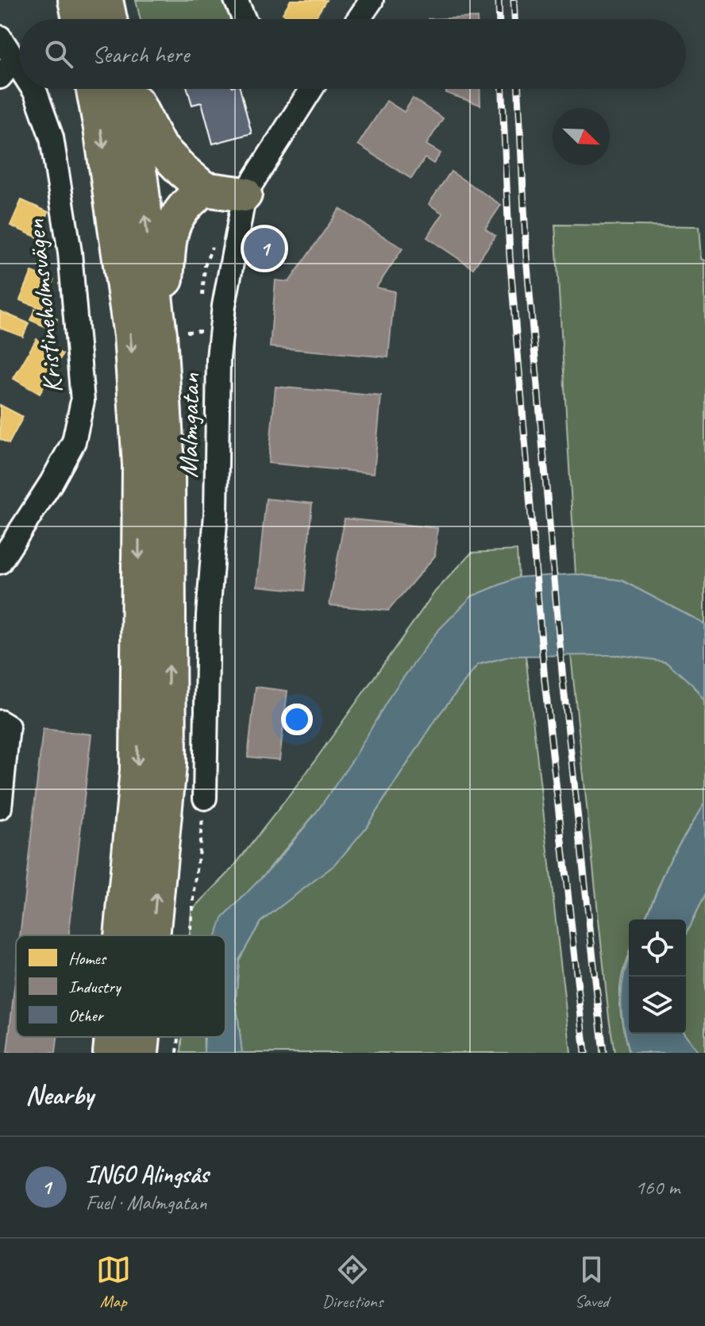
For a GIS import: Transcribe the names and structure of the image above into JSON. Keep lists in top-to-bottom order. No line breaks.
{"streets":{"street":["Kristineholmsvägen","Malmgatan"]},"legend":["Homes","Industry","Other"],"north":"bottom right","page":{"search":"Search here","pins":"1","heading":"Nearby","list":[{"mark":"1","name":"INGO Alingsås","note":"Fuel · Malmgatan","value":"160 m"}],"nav":["Map","Directions","Saved"]}}
